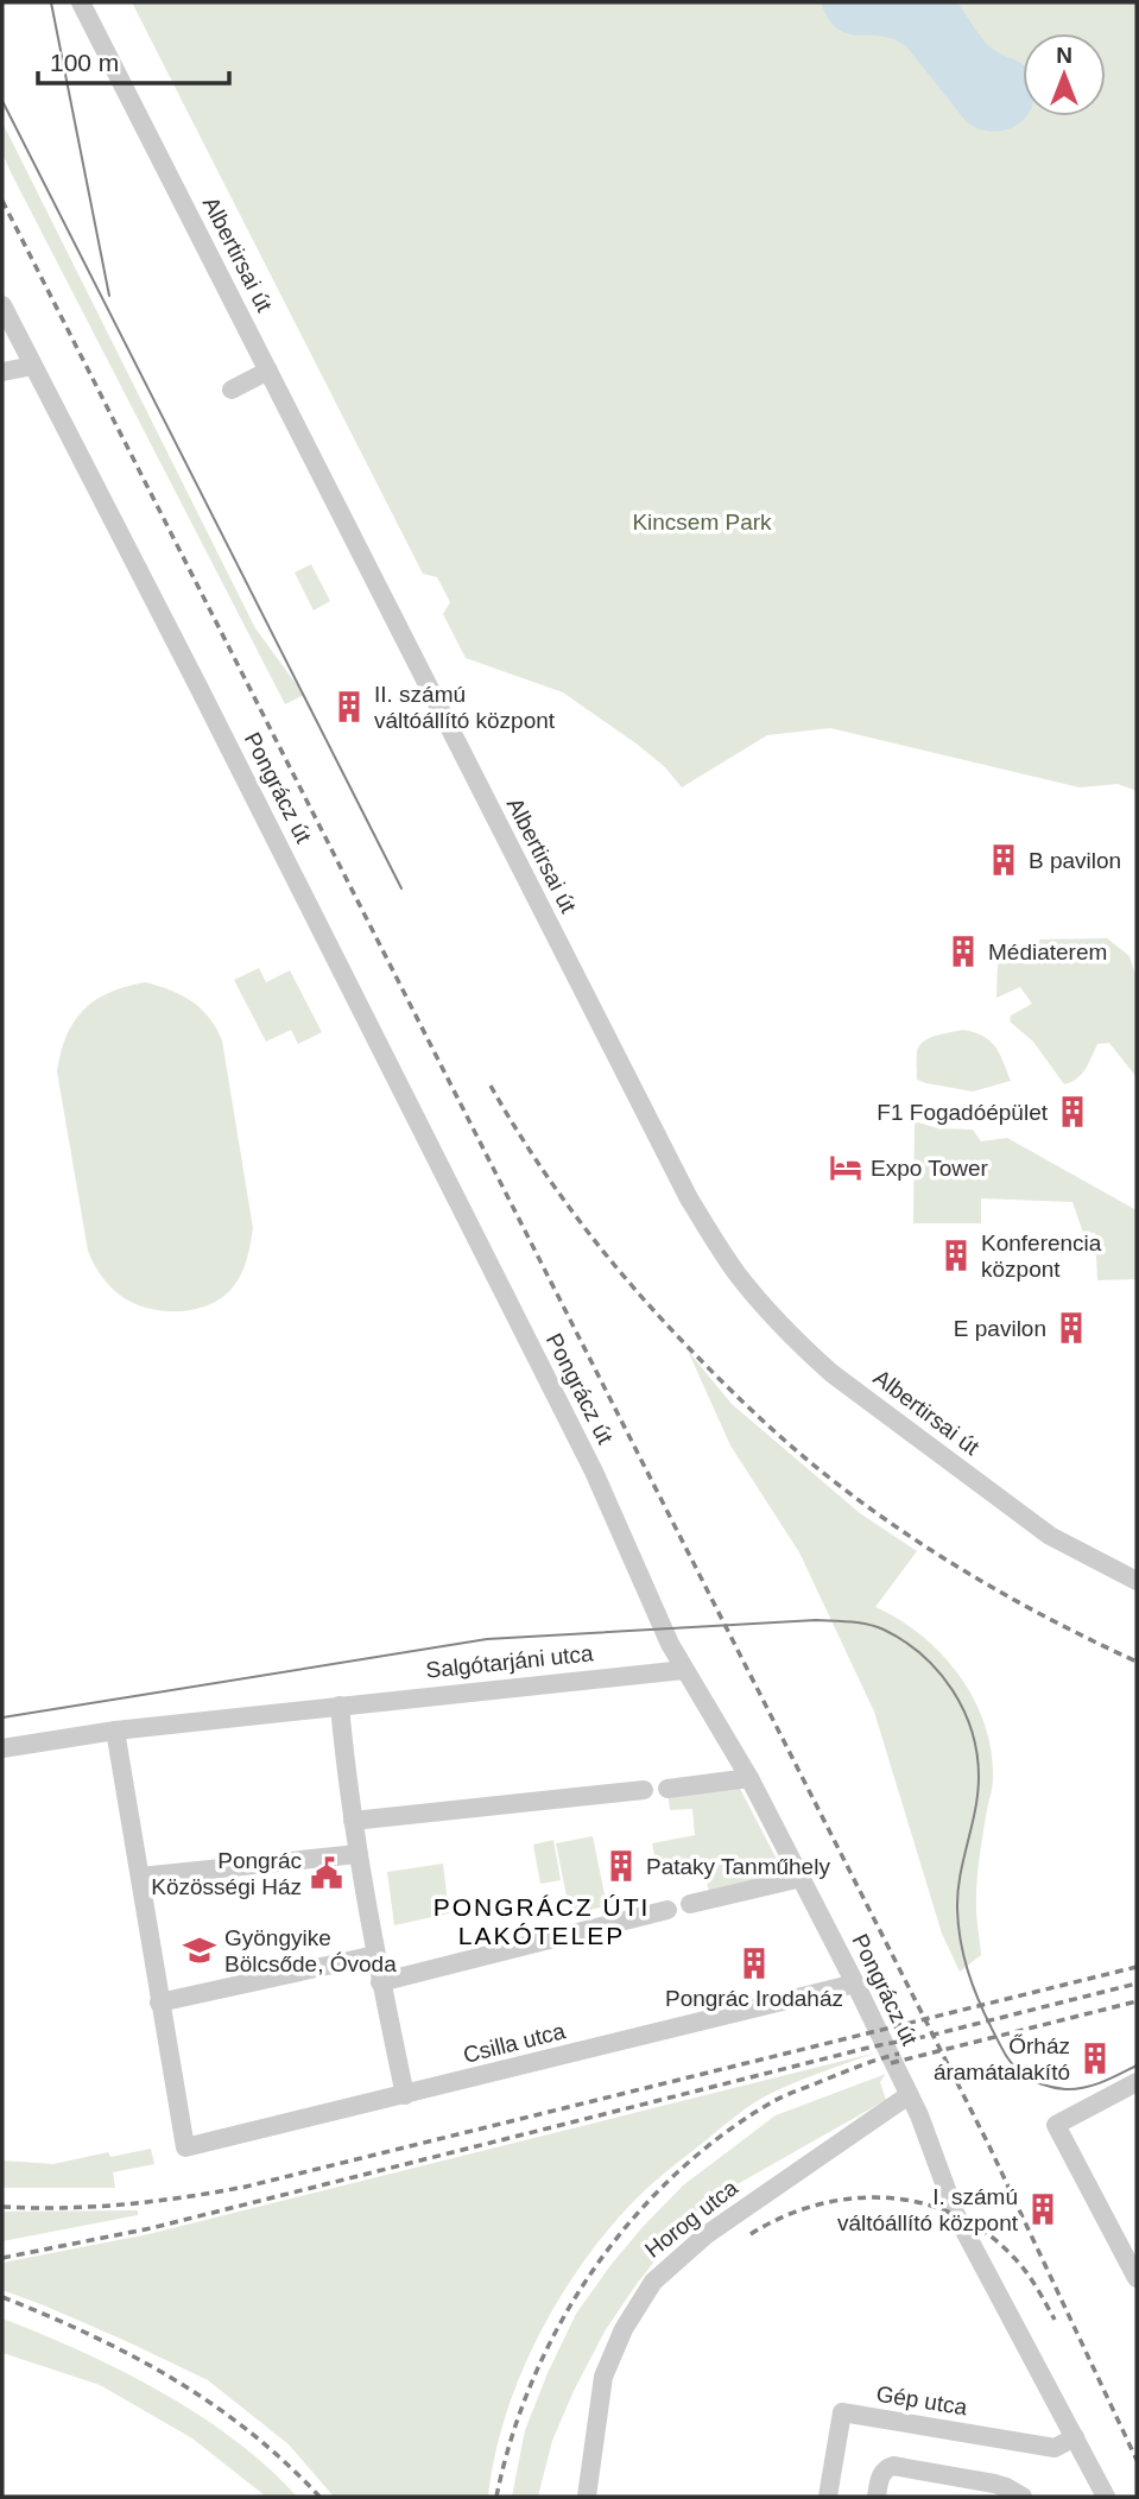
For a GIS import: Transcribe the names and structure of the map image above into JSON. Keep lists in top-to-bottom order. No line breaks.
{"streets":{"street":["Albertirsai út","Pongrácz út","Salgótarjáni utca","Csilla utca","Horog utca","Gép utca"]},"crossings":[["Pongrácz út","Salgótarjáni utca"],["Pongrácz út","Csilla utca"],["Pongrácz út","Horog utca"],["Pongrácz út","Gép utca"]],"districts":["PONGRÁCZ ÚTI LAKÓTELEP"],"parks":["Kincsem Park"],"places":{"building":["II. számú váltóállító központ","B pavilon","Médiaterem","F1 Fogadóépület","Konferencia központ","E pavilon","Pataky Tanműhely","Pongrác Irodaház","Őrház áramátalakító","I. számú váltóállító központ"],"hotel":["Expo Tower"],"public building":["Pongrác Közösségi Ház"],"school or university":["Gyöngyike Bölcsőde, Óvoda"]},"scale_bar":"100 m","north":"top"}
